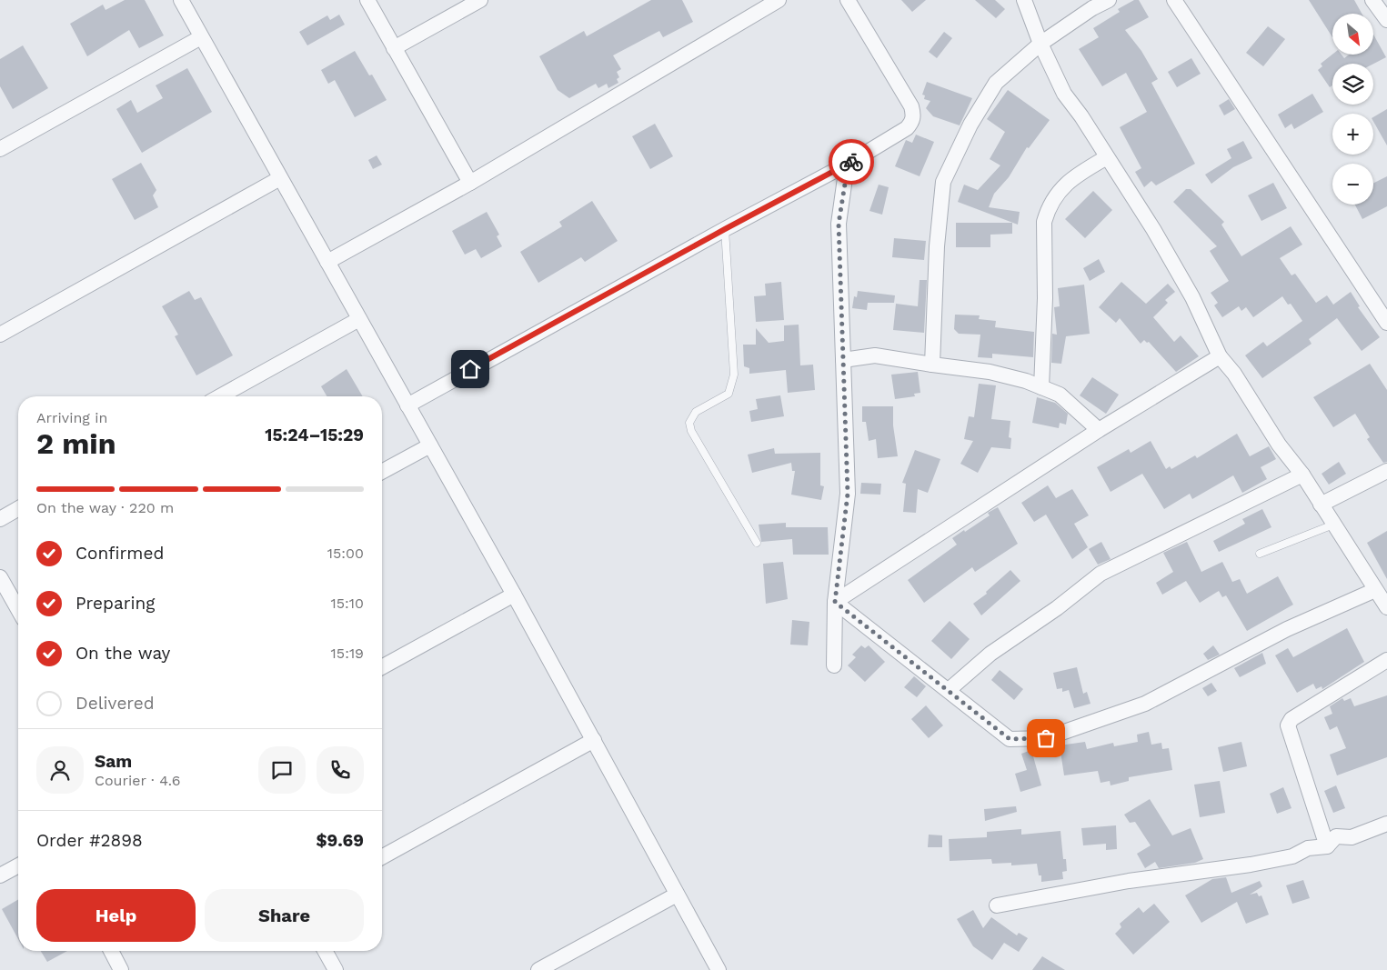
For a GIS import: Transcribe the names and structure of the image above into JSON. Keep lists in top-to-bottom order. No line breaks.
{"north":"bottom right","page":{"map_buttons":["+","−"],"heading":["2 min","Arriving in","15:24–15:29"],"panel":["Sam","Courier · 4.6","Order #2898","$9.69"],"bar":"On the way · 220 m","list":[["Confirmed","15:00"],["Preparing","15:10"],["On the way","15:19"],"Delivered"],"buttons":["Help","Share"]}}
